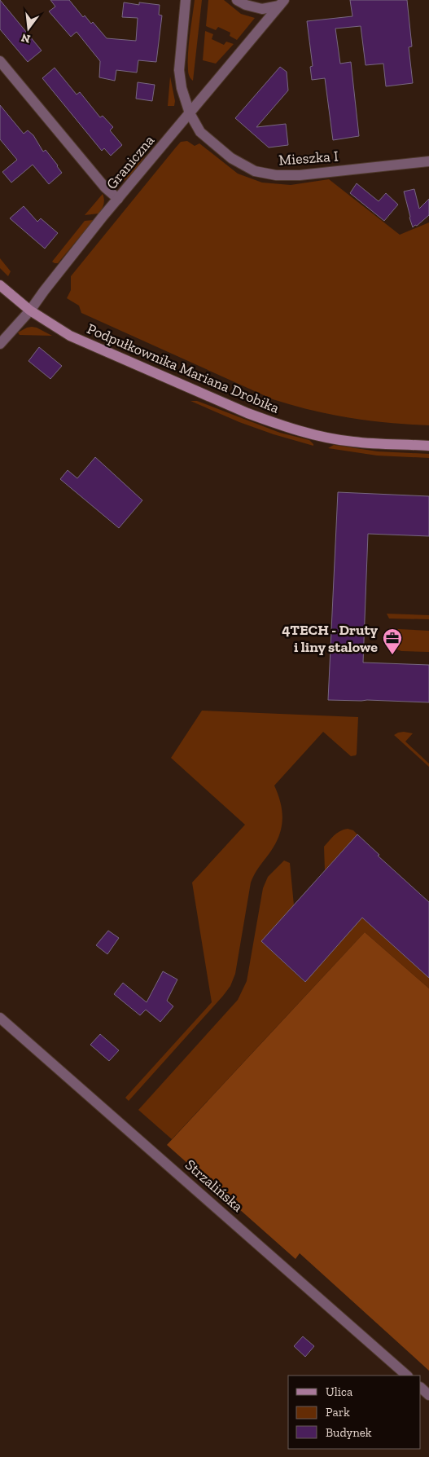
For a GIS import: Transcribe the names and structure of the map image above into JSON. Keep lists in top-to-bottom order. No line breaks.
{"streets":{"main road":["Podpułkownika Mariana Drobika"],"street":["Mieszka I","Graniczna","Strzalińska"]},"crossings":[["Mieszka I","Graniczna"],["Graniczna","Podpułkownika Mariana Drobika"]],"places":{"office":["4TECH - Druty i liny stalowe"]},"legend":["Ulica","Park","Budynek"],"north":"bottom"}
